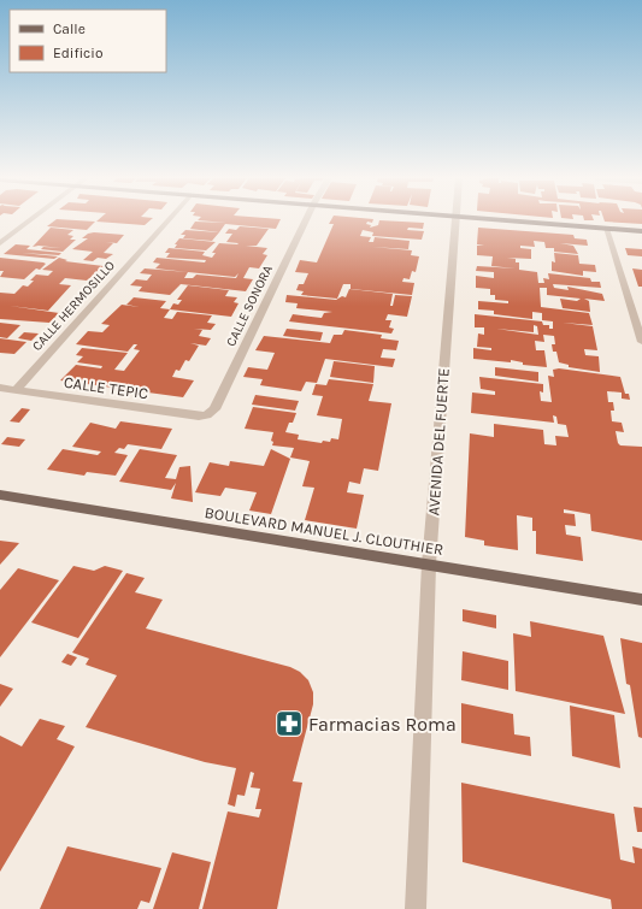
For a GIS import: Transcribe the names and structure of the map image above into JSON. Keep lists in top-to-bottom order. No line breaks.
{"streets":{"main road":["BOULEVARD MANUEL J. CLOUTHIER"],"street":["CALLE HERMOSILLO","CALLE SONORA","CALLE TEPIC","AVENIDA DEL FUERTE"]},"crossings":[["CALLE HERMOSILLO","CALLE TEPIC"],["CALLE SONORA","CALLE TEPIC"],["AVENIDA DEL FUERTE","BOULEVARD MANUEL J. CLOUTHIER"]],"places":{"pharmacy":["Farmacias Roma"]},"legend":["Calle","Edificio"]}
